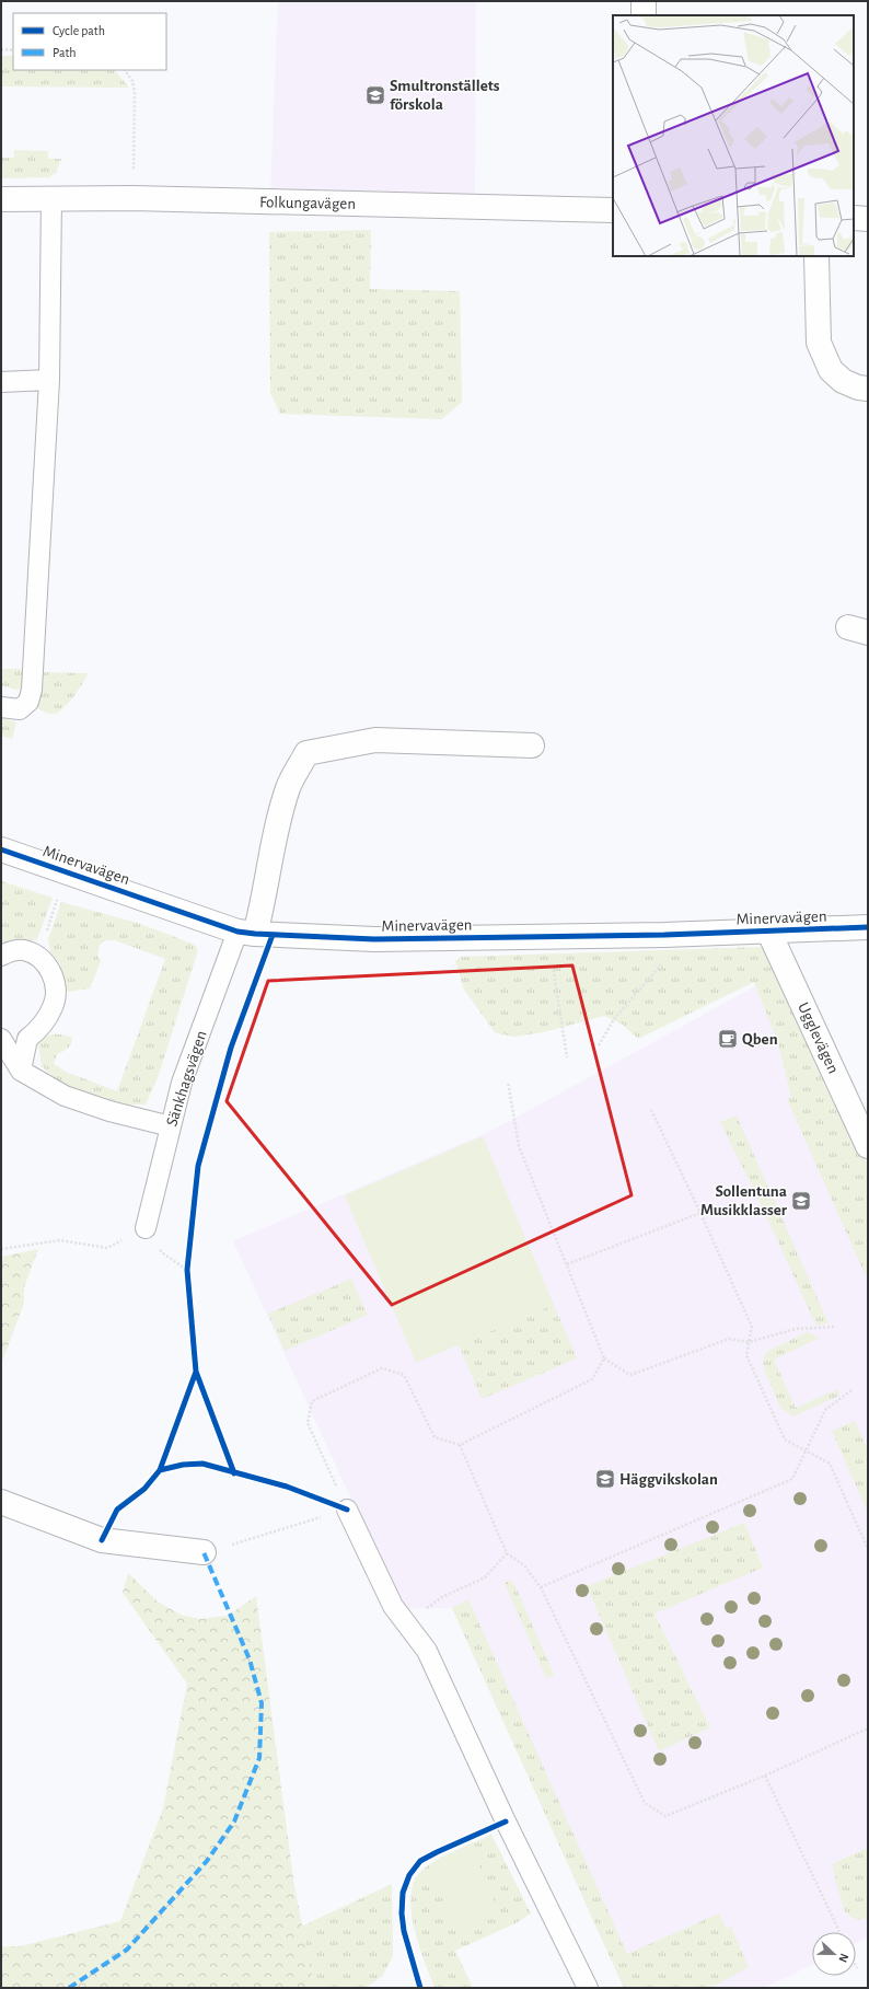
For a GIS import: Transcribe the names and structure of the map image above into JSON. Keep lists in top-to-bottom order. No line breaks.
{"streets":{"street":["Folkungavägen","Minervavägen","Ugglevägen"],"lane":["Sänkhagsvägen"]},"crossings":[["Minervavägen","Ugglevägen"],["Minervavägen","Sänkhagsvägen"]],"places":{"school or university":["Smultronställets förskola","Sollentuna Musikklasser","Häggvikskolan"],"cafe":["Qben"]},"legend":["Cycle path","Path"],"north":"right"}
